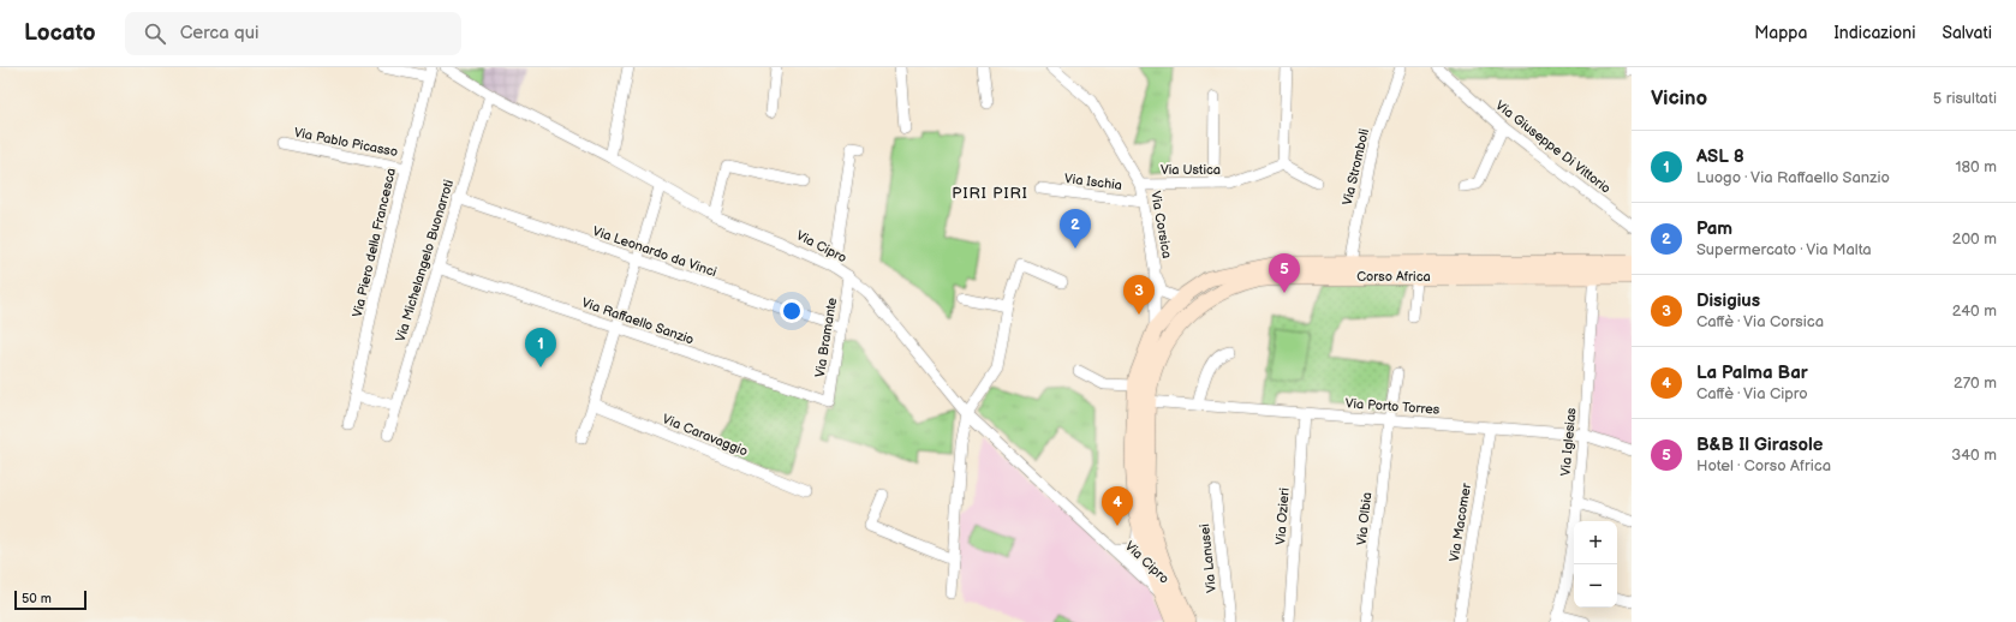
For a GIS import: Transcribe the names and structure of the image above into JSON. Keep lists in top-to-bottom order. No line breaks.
{"streets":{"street":["Via Pablo Picasso","Via Giuseppe Di Vittorio","Via Stromboli","Via Ustica","Via Ischia","Via Corsica","Via Piero della Francesca","Via Cipro","Via Leonardo da Vinci","Via Michelangelo Buonarroti","Corso Africa","Via Raffaello Sanzio","Via Bramante","Via Porto Torres","Via Caravaggio","Via Iglesias","Via Ozieri","Via Olbia","Via Macomer","Via Lanusei"]},"crossings":[["Via Pablo Picasso","Via Piero della Francesca"],["Via Stromboli","Corso Africa"],["Via Ustica","Via Corsica"],["Via Ischia","Via Corsica"],["Via Corsica","Corso Africa"],["Via Cipro","Via Michelangelo Buonarroti"],["Via Cipro","Corso Africa"],["Via Cipro","Via Bramante"],["Via Leonardo da Vinci","Via Michelangelo Buonarroti"],["Via Leonardo da Vinci","Via Bramante"],["Via Michelangelo Buonarroti","Via Raffaello Sanzio"],["Corso Africa","Via Porto Torres"],["Corso Africa","Via Iglesias"],["Via Raffaello Sanzio","Via Bramante"],["Via Porto Torres","Via Iglesias"],["Via Porto Torres","Via Ozieri"],["Via Porto Torres","Via Olbia"],["Via Porto Torres","Via Macomer"]],"districts":["PIRI PIRI"],"scale_bar":"50 m","page":{"header":"Locato","search":"Cerca qui","nav":["Mappa","Indicazioni","Salvati"],"heading":["Vicino","5 risultati"],"list":[{"mark":"1","name":"ASL 8","note":"Luogo · Via Raffaello Sanzio","value":"180 m"},{"mark":"2","name":"Pam","note":"Supermercato · Via Malta","value":"200 m"},{"mark":"3","name":"Disigius","note":"Caffè · Via Corsica","value":"240 m"},{"mark":"4","name":"La Palma Bar","note":"Caffè · Via Cipro","value":"270 m"},{"mark":"5","name":"B&B Il Girasole","note":"Hotel · Corso Africa","value":"340 m"}],"pins":["2","5","3","1","4"],"map_buttons":["+","−"],"scale":"50 m"}}
